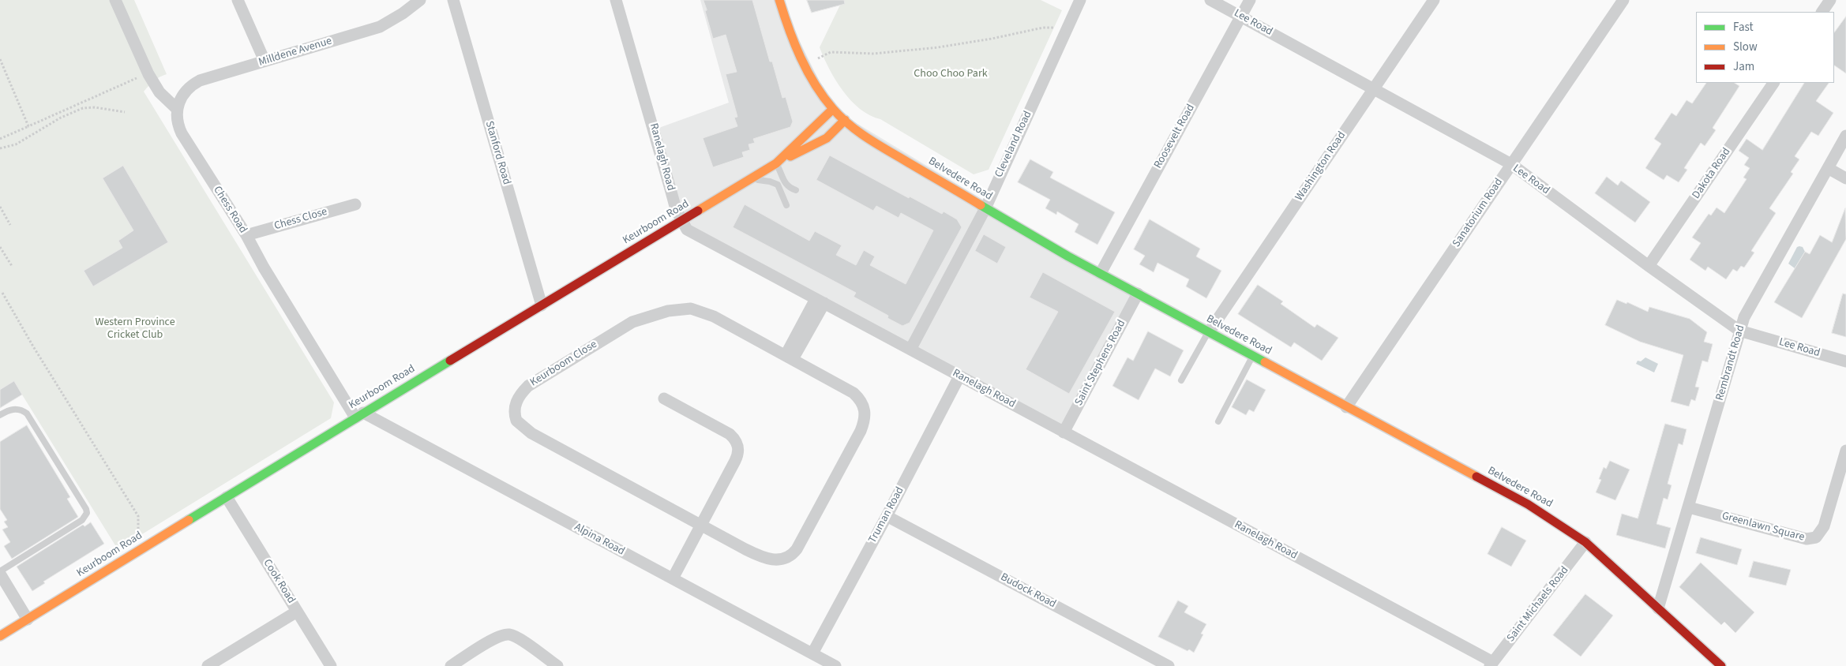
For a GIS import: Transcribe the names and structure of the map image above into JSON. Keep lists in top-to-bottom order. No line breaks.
{"streets":{"main road":["Belvedere Road","Keurboom Road"],"street":["Lee Road","Milldene Avenue","Roosevelt Road","Cleveland Road","Stanford Road","Ranelagh Road","Washington Road","Dakota Road","Chess Road","Sanatorium Road","Chess Close","Saint Stephens Road","Rembrandt Road","Keurboom Close","Truman Road","Greenlawn Square","Alpina Road","Cook Road","Budock Road","Saint Michaels Road"]},"crossings":[["Lee Road","Roosevelt Road"],["Lee Road","Washington Road"],["Lee Road","Dakota Road"],["Lee Road","Sanatorium Road"],["Lee Road","Rembrandt Road"],["Milldene Avenue","Chess Road"],["Roosevelt Road","Belvedere Road"],["Cleveland Road","Ranelagh Road"],["Cleveland Road","Belvedere Road"],["Stanford Road","Keurboom Road"],["Ranelagh Road","Keurboom Road"],["Ranelagh Road","Saint Stephens Road"],["Ranelagh Road","Truman Road"],["Ranelagh Road","Saint Michaels Road"],["Washington Road","Belvedere Road"],["Belvedere Road","Sanatorium Road"],["Belvedere Road","Keurboom Road"],["Belvedere Road","Saint Stephens Road"],["Belvedere Road","Rembrandt Road"],["Belvedere Road","Saint Michaels Road"],["Chess Road","Chess Close"],["Chess Road","Keurboom Road"],["Chess Road","Alpina Road"],["Keurboom Road","Alpina Road"],["Keurboom Road","Cook Road"],["Rembrandt Road","Greenlawn Square"],["Truman Road","Alpina Road"],["Truman Road","Budock Road"]],"parks":["Choo Choo Park","Western Province Cricket Club"],"legend":["Fast","Slow","Jam"]}
